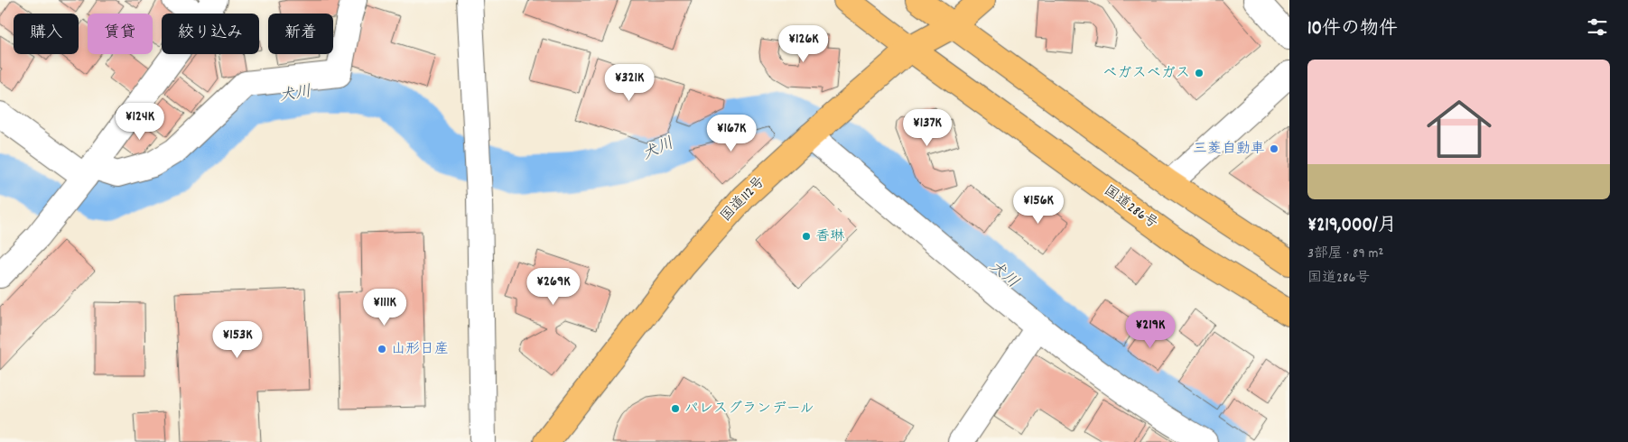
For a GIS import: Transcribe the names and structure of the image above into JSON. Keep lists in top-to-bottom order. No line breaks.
{"streets":{"highway":["国道112号","国道286号"]},"crossings":[["国道112号","国道286号"]],"water":["犬川"],"places":["ベガスベガス","三菱自動車","香琳","山形日産","パレスグランデール"],"page":{"heading":"10件の物件","chip":["購入","賃貸","絞り込み","新着"],"price":["¥126K","¥321K","¥124K","¥137K","¥167K","¥156K","¥269K","¥111K","¥219K","¥153K"],"list":[{"name":"¥219,000/月","note":"3部屋 · 89 m² · 国道286号"}]}}
